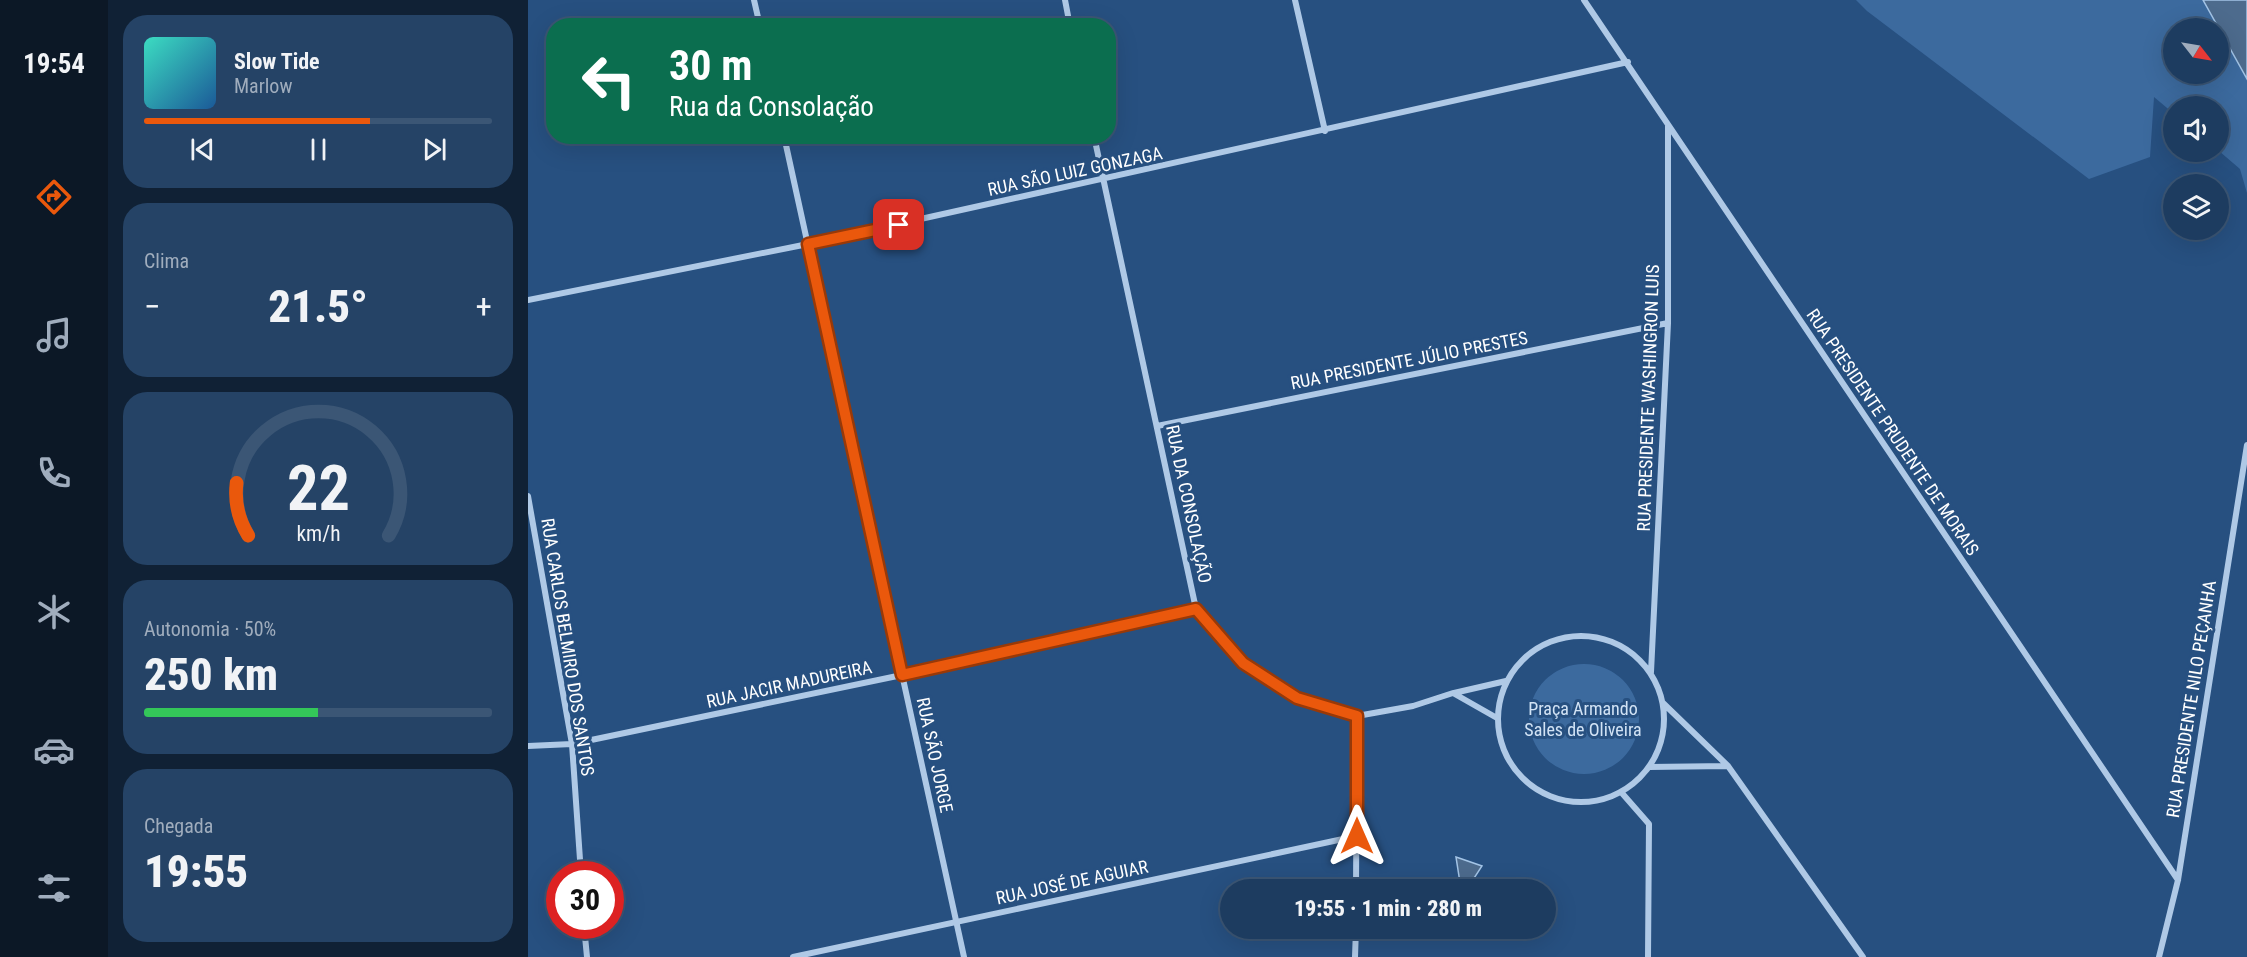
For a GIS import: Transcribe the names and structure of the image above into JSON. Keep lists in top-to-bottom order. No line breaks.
{"streets":{"street":["RUA SÃO LUIZ GONZAGA","RUA PRESIDENTE JÚLIO PRESTES","RUA PRESIDENTE WASHINGRON LUIS","RUA PRESIDENTE PRUDENTE DE MORAIS","RUA DA CONSOLAÇÃO","RUA CARLOS BELMIRO DOS SANTOS","RUA JACIR MADUREIRA","RUA PRESIDENTE NILO PEÇANHA","RUA SÃO JORGE","RUA JOSÉ DE AGUIAR"]},"crossings":[["RUA SÃO LUIZ GONZAGA","RUA PRESIDENTE PRUDENTE DE MORAIS"],["RUA SÃO LUIZ GONZAGA","RUA DA CONSOLAÇÃO"],["RUA SÃO LUIZ GONZAGA","RUA SÃO JORGE"],["RUA PRESIDENTE JÚLIO PRESTES","RUA PRESIDENTE WASHINGRON LUIS"],["RUA PRESIDENTE JÚLIO PRESTES","RUA DA CONSOLAÇÃO"],["RUA PRESIDENTE WASHINGRON LUIS","RUA PRESIDENTE PRUDENTE DE MORAIS"],["RUA PRESIDENTE WASHINGRON LUIS","RUA DA CONSOLAÇÃO"],["RUA PRESIDENTE PRUDENTE DE MORAIS","RUA PRESIDENTE NILO PEÇANHA"],["RUA DA CONSOLAÇÃO","RUA JACIR MADUREIRA"],["RUA CARLOS BELMIRO DOS SANTOS","RUA JACIR MADUREIRA"],["RUA JACIR MADUREIRA","RUA SÃO JORGE"],["RUA SÃO JORGE","RUA JOSÉ DE AGUIAR"]],"parks":["Praça Armando Sales de Oliveira"],"north":"bottom right","page":{"tabs":"19:54","turn":["30 m","Rua da Consolação"],"song":["Slow Tide","Marlow"],"tile":["Clima",["Autonomia · 50%","250 km"],["Chegada","19:55"]],"heat":["−","21.5°","+"],"limit":"30","trip":"19:55 · 1 min · 280 m","gauge":["22","km/h"]}}
